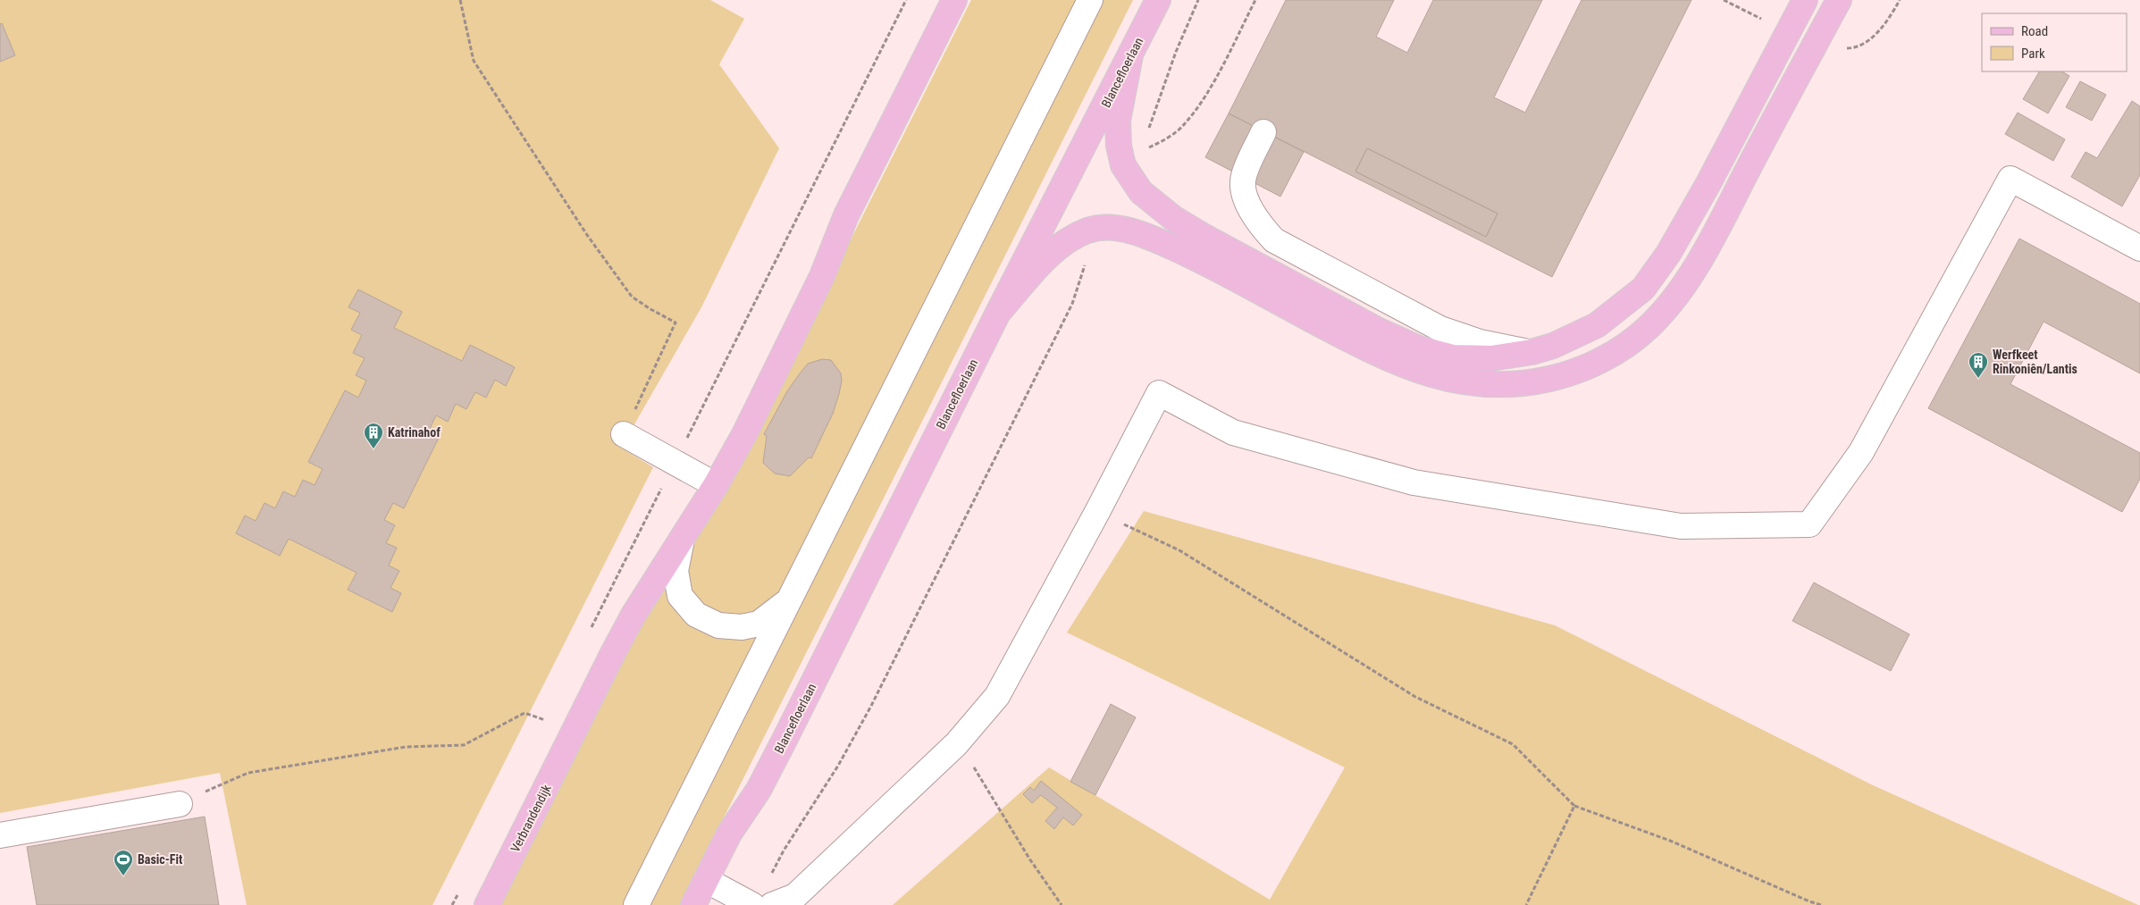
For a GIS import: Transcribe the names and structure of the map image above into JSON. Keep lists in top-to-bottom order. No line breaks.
{"streets":{"main road":["Blancefloerlaan","Verbrandendijk"]},"places":{"building":["Werfkeet Rinkoniên/Lantis","Katrinahof"],"sports":["Basic-Fit"]},"legend":["Road","Park"]}
